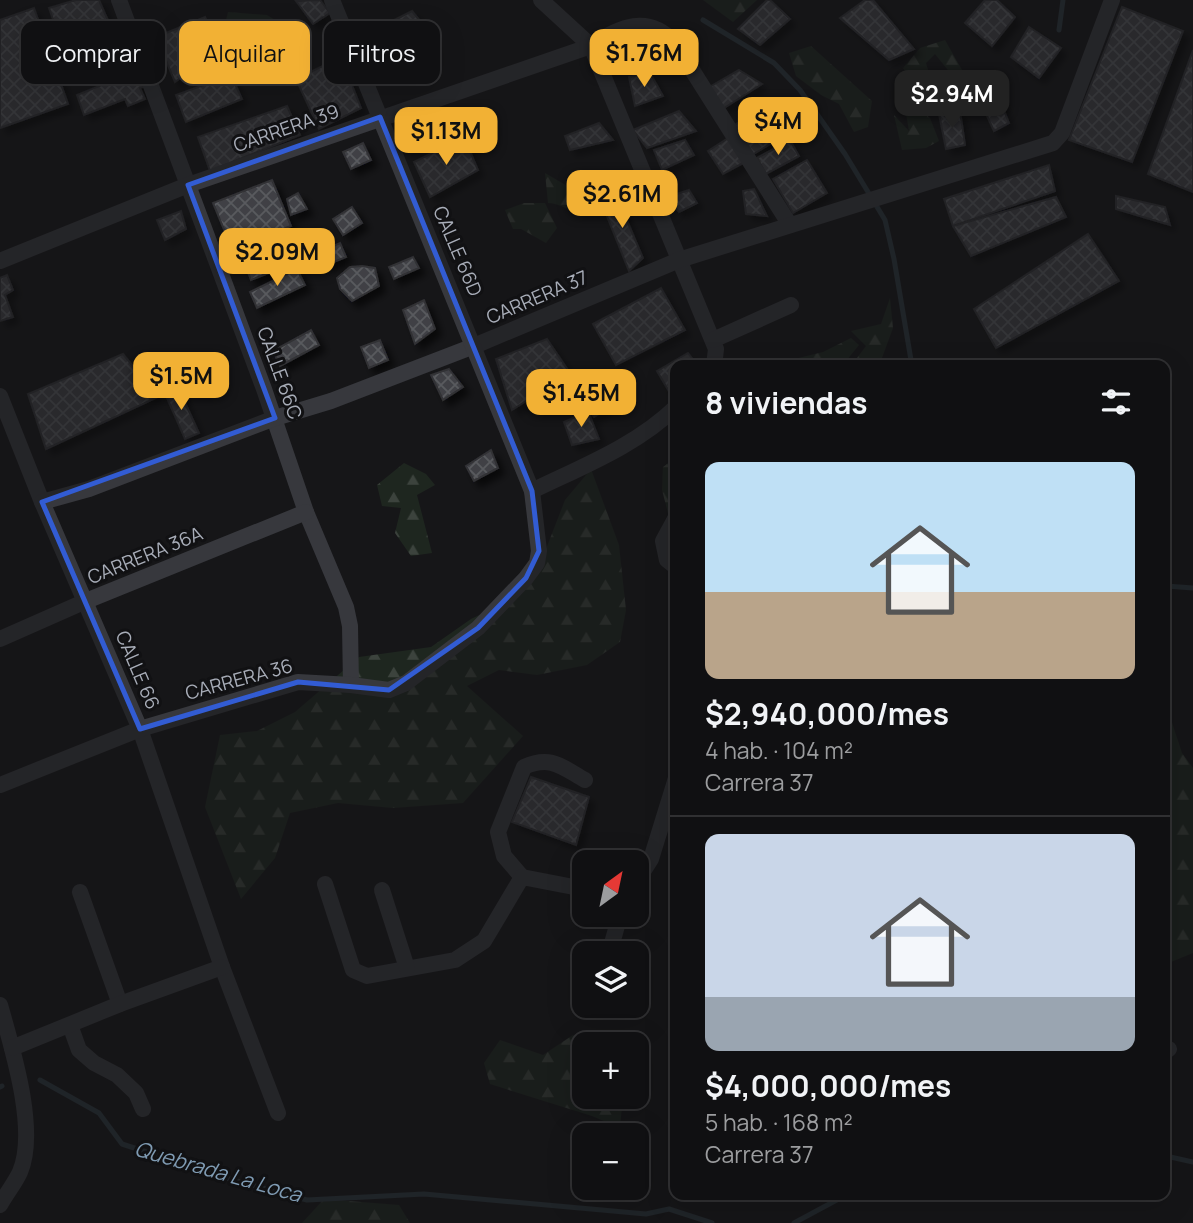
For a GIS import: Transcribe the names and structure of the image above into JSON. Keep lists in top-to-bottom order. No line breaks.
{"streets":{"street":["CARRERA 39","CALLE 66D","CARRERA 37","CALLE 66C","CARRERA 36A","CALLE 66","CARRERA 36"]},"crossings":[["CARRERA 39","CALLE 66D"],["CARRERA 39","CARRERA 37"],["CARRERA 39","CALLE 66C"],["CALLE 66D","CARRERA 37"],["CALLE 66D","CARRERA 36"],["CARRERA 37","CALLE 66C"],["CARRERA 37","CALLE 66"],["CALLE 66C","CARRERA 36A"],["CALLE 66C","CARRERA 36"],["CARRERA 36A","CALLE 66"],["CALLE 66","CARRERA 36"]],"water":["Quebrada La Loca"],"north":"top right","page":{"chip":["Comprar","Alquilar","Filtros"],"price":["$1.76M","$2.94M","$4M","$1.13M","$2.61M","$2.09M","$1.5M","$1.45M"],"heading":"8 viviendas","list":[{"name":"$2,940,000/mes","note":"4 hab. · 104 m² · Carrera 37"},{"name":"$4,000,000/mes","note":"5 hab. · 168 m² · Carrera 37"}],"map_buttons":["+","−"]}}
